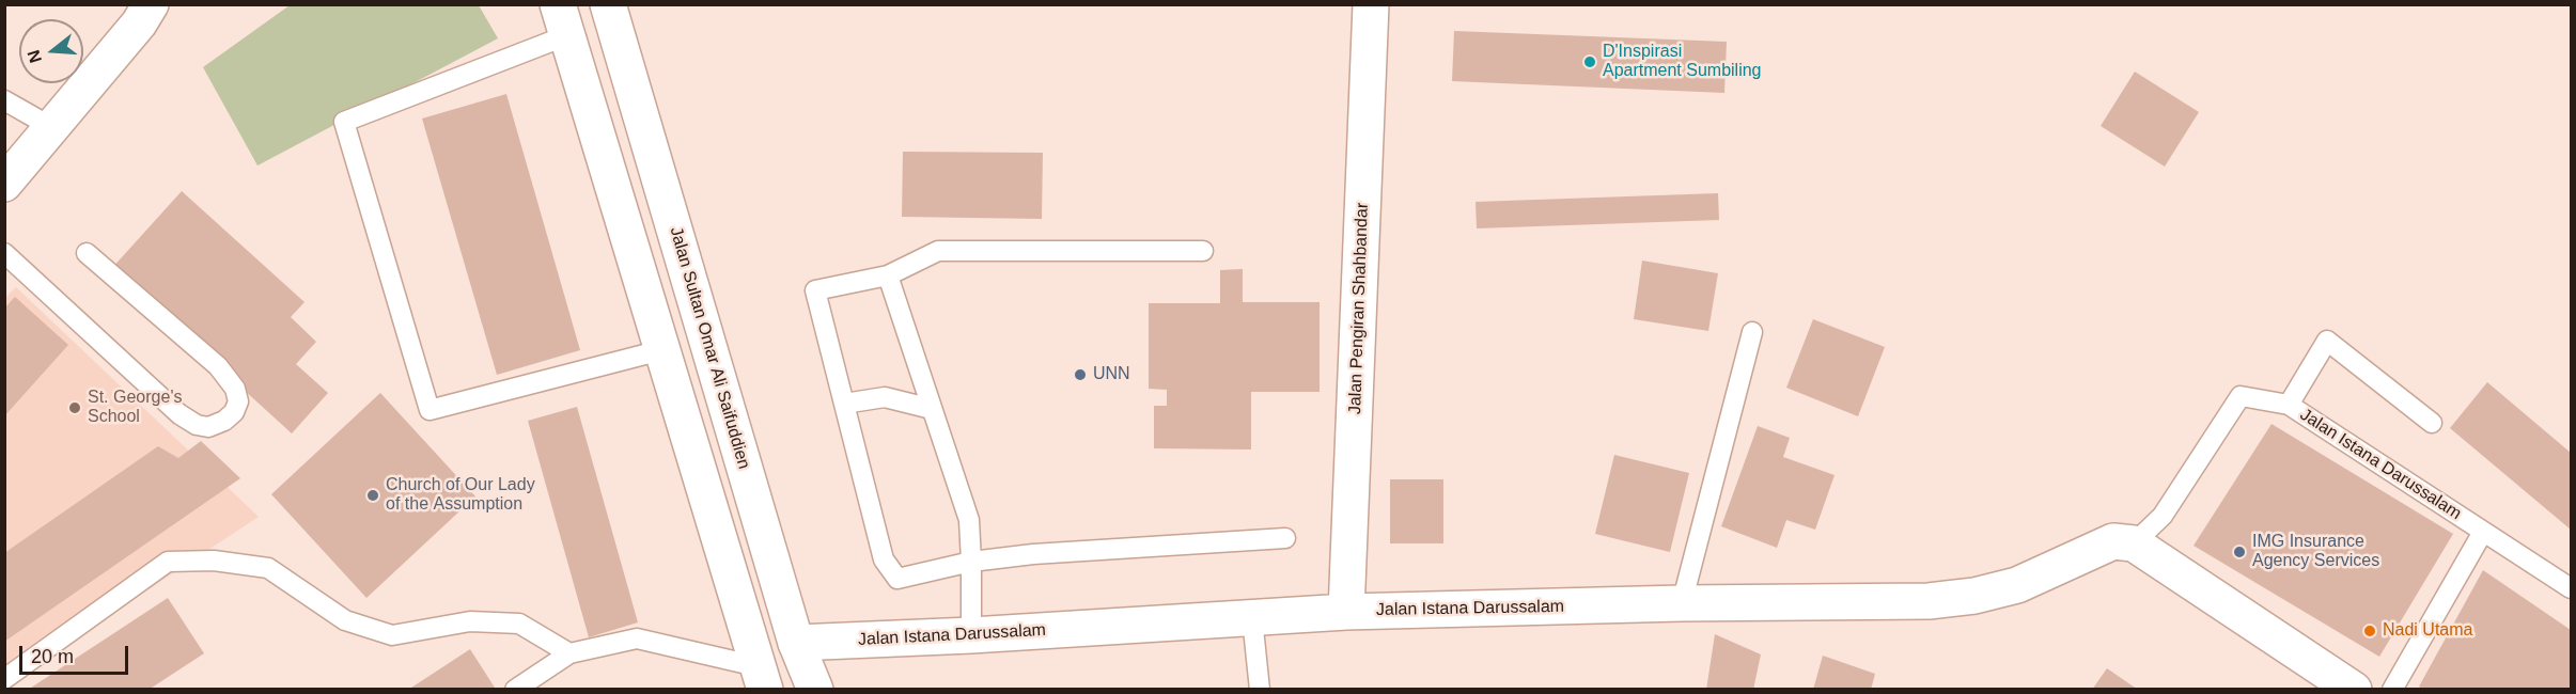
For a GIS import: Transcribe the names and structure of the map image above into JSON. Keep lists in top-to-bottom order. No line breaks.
{"streets":{"street":["Jalan Pengiran Shahbandar","Jalan Sultan Omar Ali Saifuddien","Jalan Istana Darussalam"]},"crossings":[["Jalan Pengiran Shahbandar","Jalan Istana Darussalam"],["Jalan Sultan Omar Ali Saifuddien","Jalan Istana Darussalam"]],"places":["D'Inspirasi Apartment Sumbiling","UNN","St. George's School","Church of Our Lady of the Assumption","IMG Insurance Agency Services","Nadi Utama"],"scale_bar":"20 m","north":"left"}
